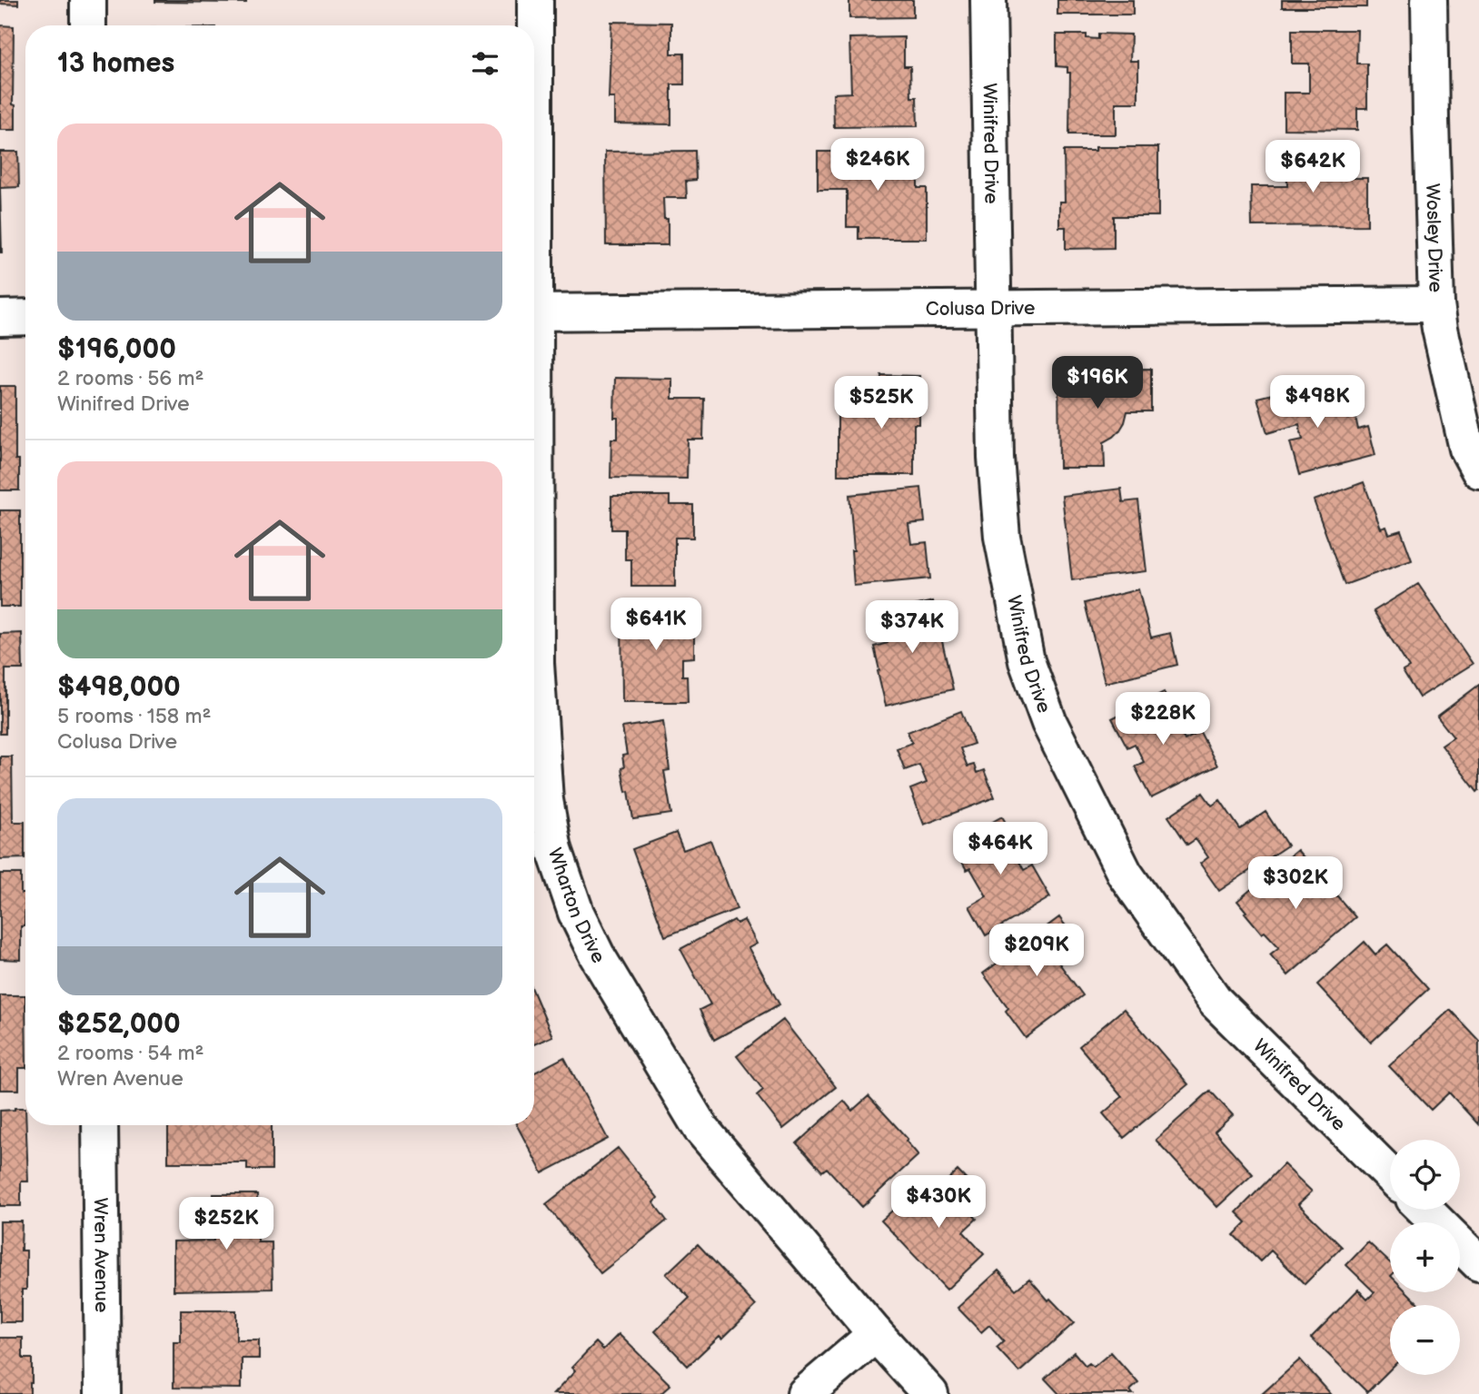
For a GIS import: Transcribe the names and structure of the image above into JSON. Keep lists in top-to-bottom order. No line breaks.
{"streets":{"street":["Winifred Drive","Wosley Drive","Colusa Drive","Wharton Drive","Wren Avenue"]},"crossings":[["Winifred Drive","Colusa Drive"],["Wosley Drive","Colusa Drive"]],"page":{"heading":"13 homes","list":[{"name":"$196,000","note":"2 rooms · 56 m² · Winifred Drive"},{"name":"$498,000","note":"5 rooms · 158 m² · Colusa Drive"},{"name":"$252,000","note":"2 rooms · 54 m² · Wren Avenue"}],"price":["$246K","$642K","$196K","$498K","$525K","$641K","$374K","$228K","$464K","$302K","$209K","$430K","$252K"],"map_buttons":["+","−"]}}
